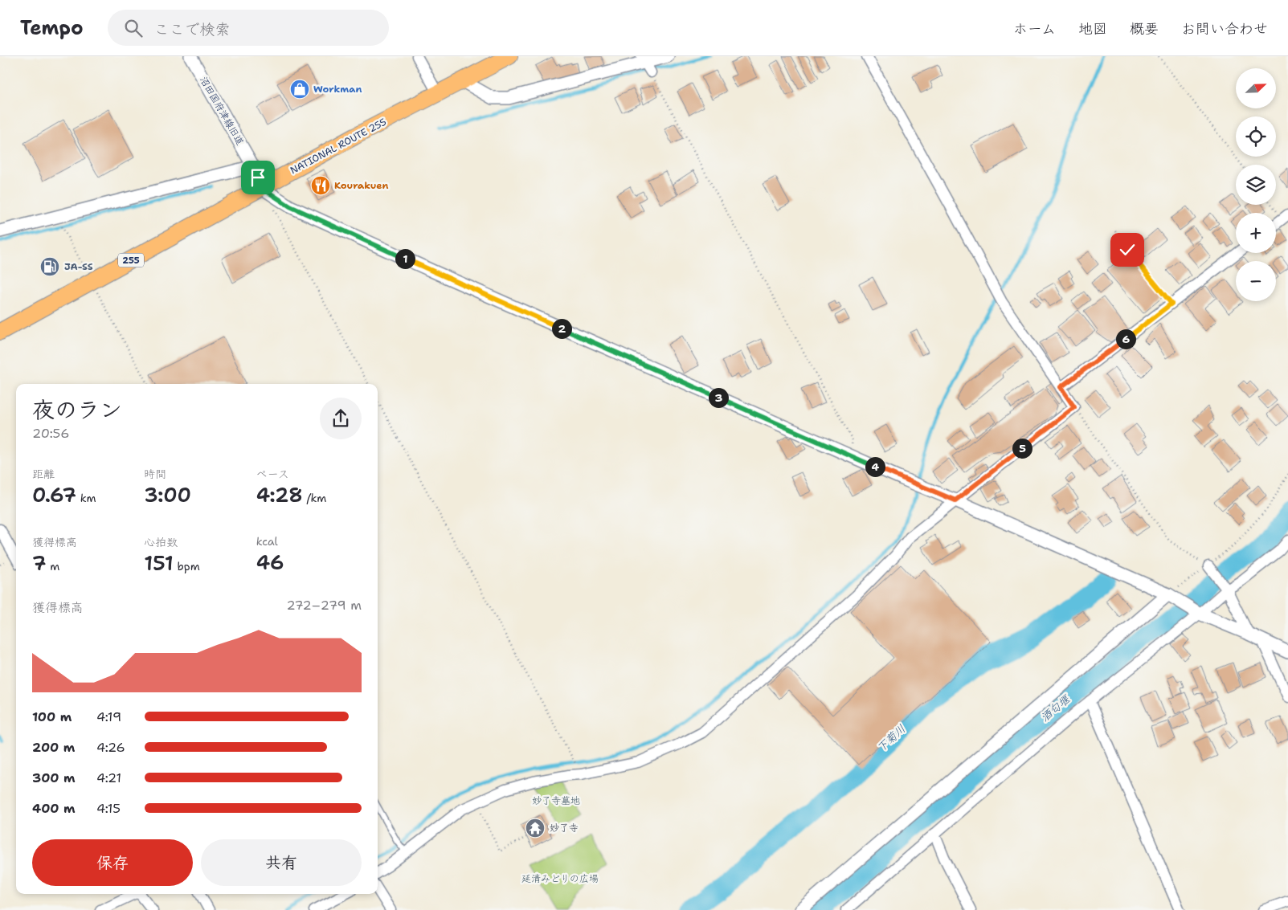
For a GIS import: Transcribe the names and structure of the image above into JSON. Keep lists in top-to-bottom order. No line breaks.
{"streets":{"highway":["NATIONAL ROUTE 255","255"],"street":["沼田国府津線旧道"]},"crossings":[["沼田国府津線旧道","NATIONAL ROUTE 255"]],"water":["酒匂堰","下菊川"],"parks":["妙了寺墓地","延清みどりの広場"],"places":{"shop":["Workman"],"restaurant":["Kourakuen"],"fuel station":["JA-SS"],"temple":["妙了寺"]},"north":"top right","page":{"header":"Tempo","search":"ここで検索","nav":["ホーム","地図","概要","お問い合わせ"],"map_buttons":["+","−"],"pins":["1","2","6","3","5","4"],"heading":["夜のラン","20:56"],"stats":[["距離","0.67 km"],["時間","3:00"],["ペース","4:28 /km"],["獲得標高","7 m"],["心拍数","151 bpm"],["kcal","46"]],"chart":["獲得標高","272–279 m"],"list":[{"name":"100 m","note":"4:19"},{"name":"200 m","note":"4:26"},{"name":"300 m","note":"4:21"},{"name":"400 m","note":"4:15"}],"buttons":["保存","共有"]}}
